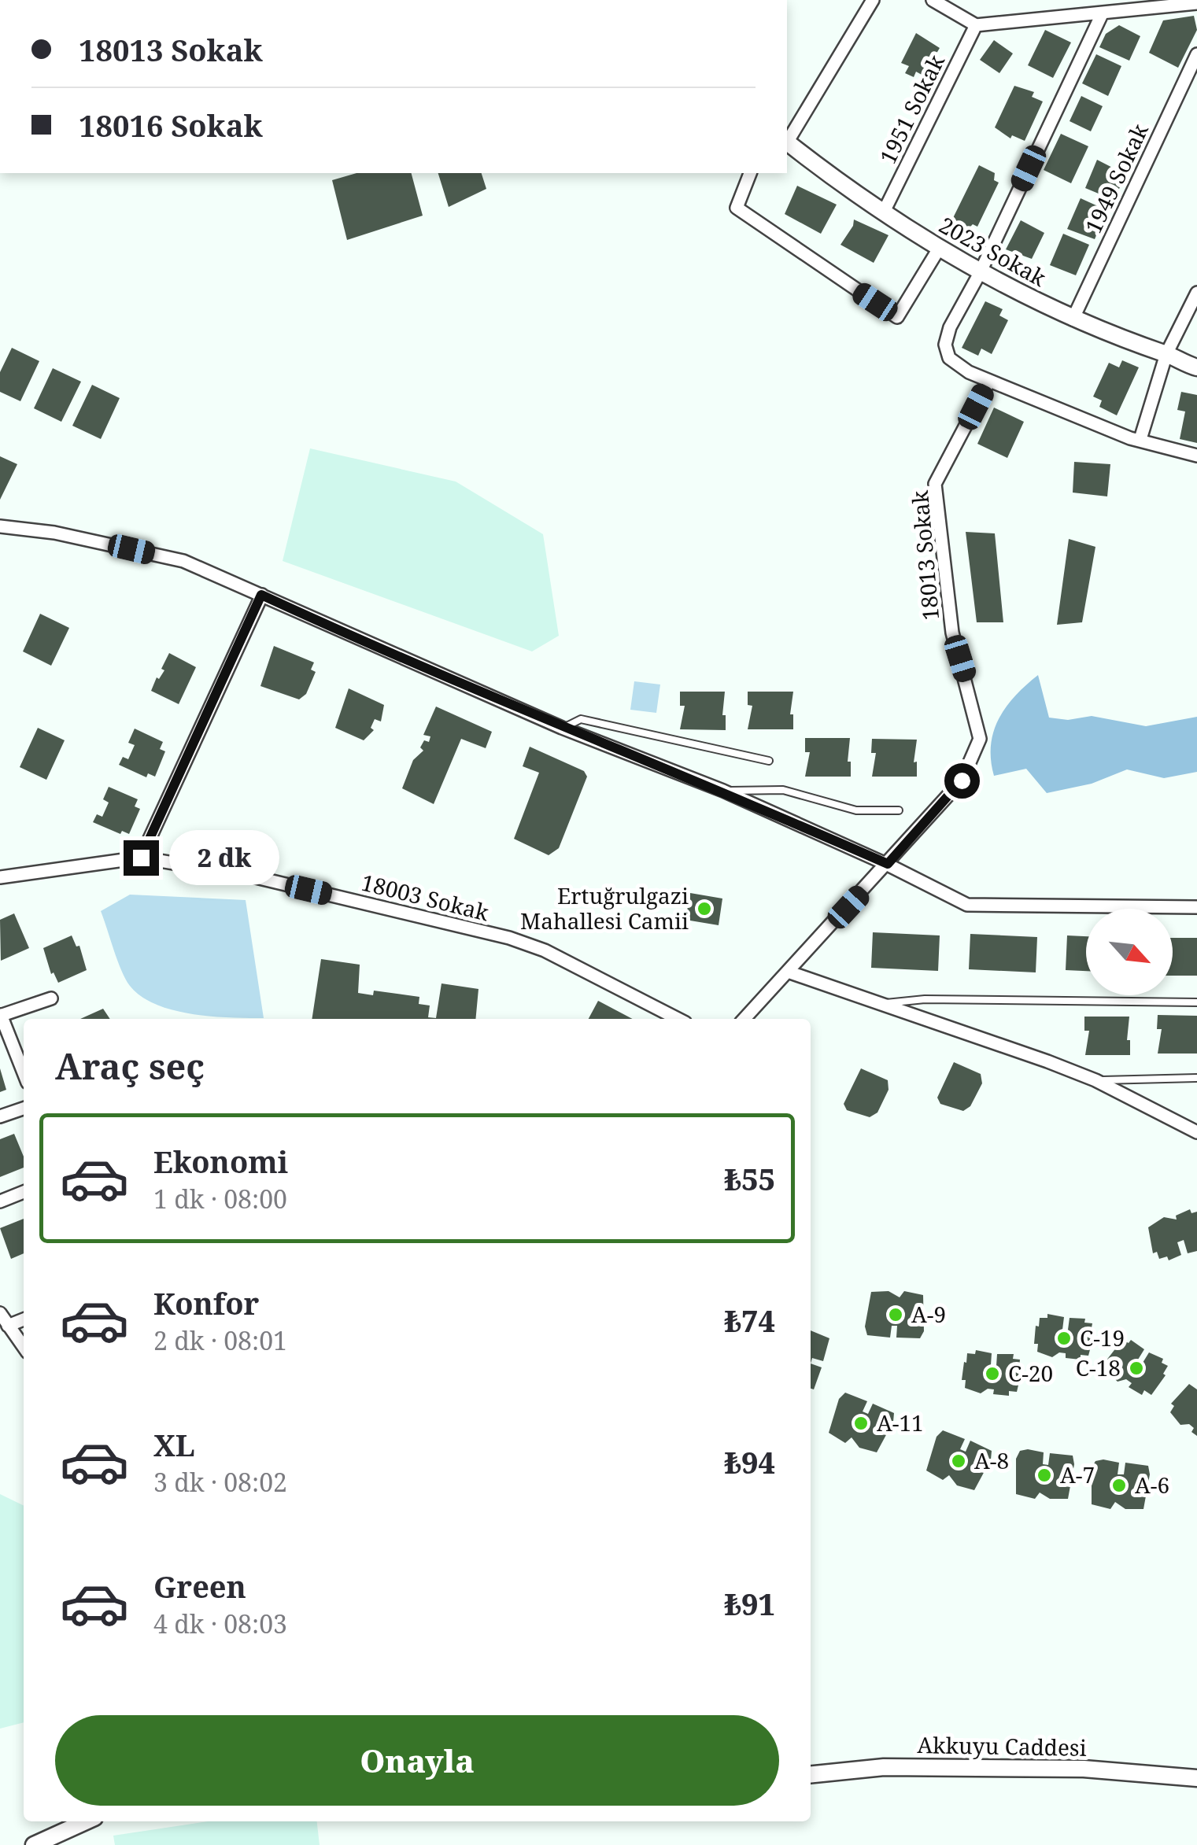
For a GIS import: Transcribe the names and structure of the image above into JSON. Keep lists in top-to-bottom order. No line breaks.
{"streets":{"street":["1951 Sokak","1949 Sokak","2023 Sokak","18013 Sokak","18003 Sokak","Akkuyu Caddesi"]},"crossings":[["1951 Sokak","2023 Sokak"],["1949 Sokak","2023 Sokak"]],"places":["Ertuğrulgazi Mahallesi Camii","A-9","C-19","C-18","C-20","A-11","A-8","A-7","A-6"],"north":"bottom right","page":{"banner":["18013 Sokak","18016 Sokak"],"bubble":"2 dk","heading":"Araç seç","list":[{"name":"Ekonomi","note":"1 dk · 08:00","value":"₺55"},{"name":"Konfor","note":"2 dk · 08:01","value":"₺74"},{"name":"XL","note":"3 dk · 08:02","value":"₺94"},{"name":"Green","note":"4 dk · 08:03","value":"₺91"}],"buttons":"Onayla"}}
